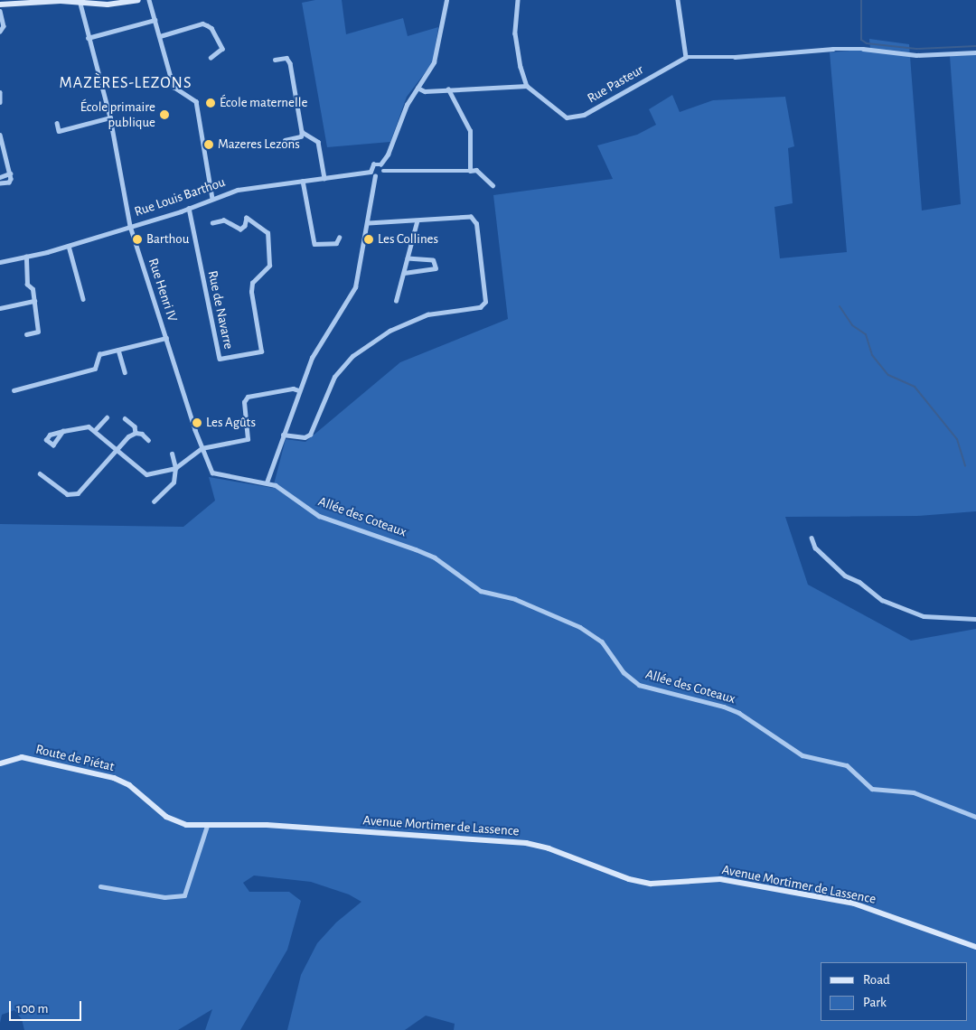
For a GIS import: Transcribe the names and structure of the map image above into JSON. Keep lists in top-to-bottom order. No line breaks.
{"streets":{"street":["Rue Pasteur","Rue Louis Barthou","Rue Henri IV","Rue de Navarre","Allée des Coteaux","Route de Piétat","Avenue Mortimer de Lassence"]},"crossings":[["Rue Louis Barthou","Rue Henri IV"],["Rue Louis Barthou","Rue de Navarre"],["Rue Henri IV","Allée des Coteaux"],["Route de Piétat","Avenue Mortimer de Lassence"]],"districts":["MAZÈRES-LEZONS"],"places":["École maternelle","École primaire publique","Mazeres Lezons","Barthou","Les Collines","Les Agûts"],"legend":["Road","Park"],"scale_bar":"100 m"}
